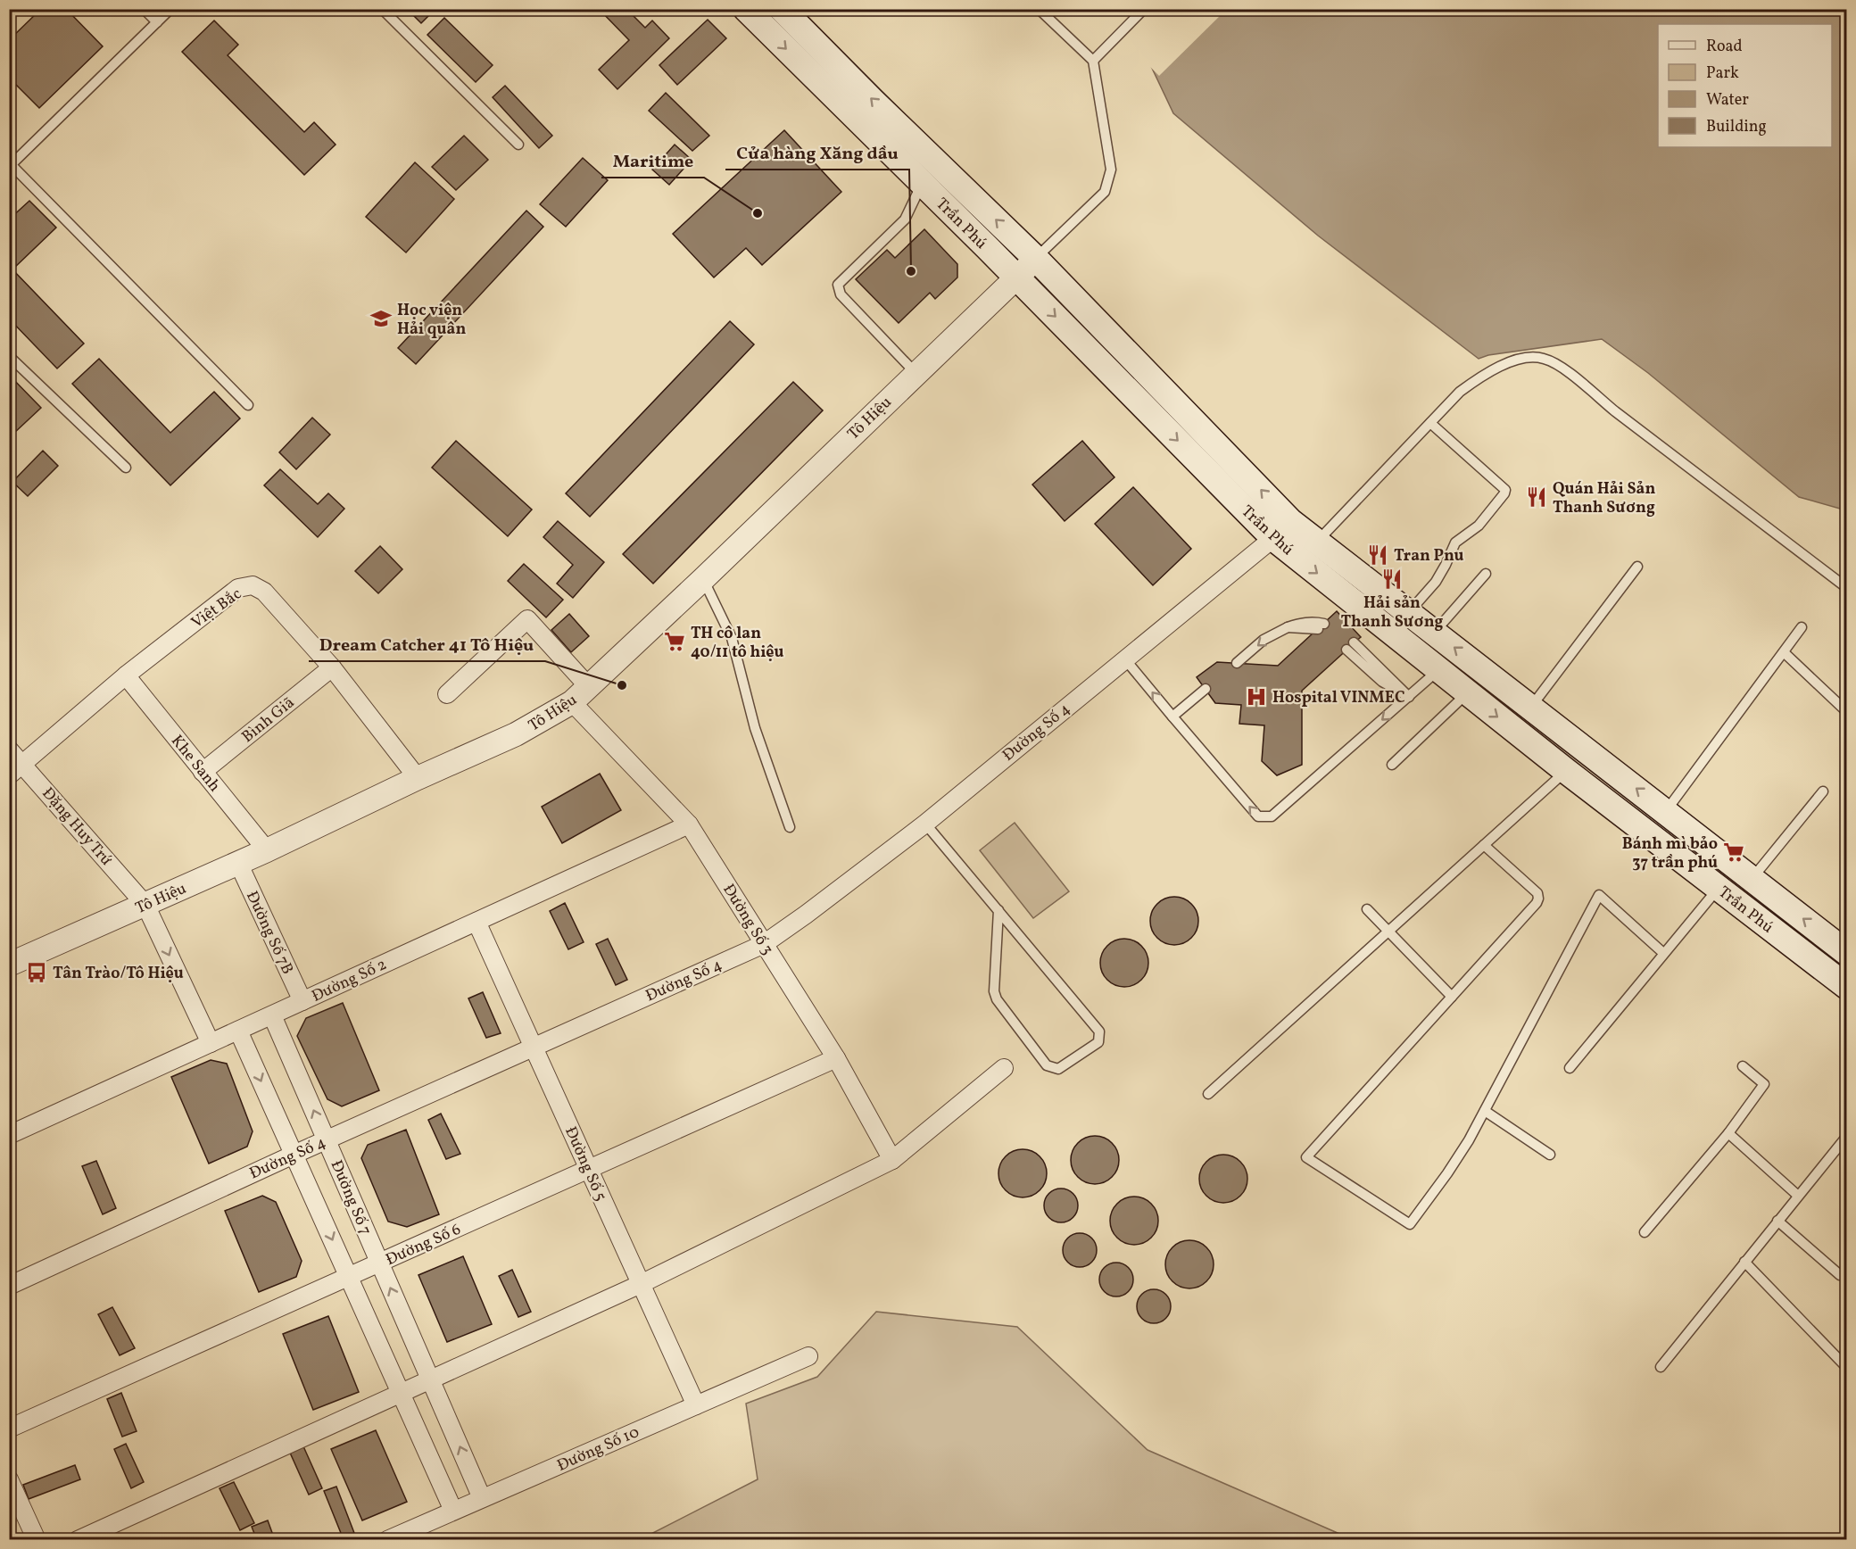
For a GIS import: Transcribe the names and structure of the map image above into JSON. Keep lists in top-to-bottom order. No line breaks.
{"streets":{"main road":["Trần Phú"],"street":["Tô Hiệu","Việt Bắc","Bình Giã","Đường Số 4","Khe Sanh","Đặng Huy Trứ","Đường Số 3","Đường Số 7B","Đường Số 2","Đường Số 5","Đường Số 7","Đường Số 6","Đường Số 10"]},"crossings":[["Trần Phú","Tô Hiệu"],["Trần Phú","Đường Số 4"],["Tô Hiệu","Việt Bắc"],["Tô Hiệu","Khe Sanh"],["Tô Hiệu","Đặng Huy Trứ"],["Tô Hiệu","Đường Số 3"],["Tô Hiệu","Đường Số 7B"],["Việt Bắc","Bình Giã"],["Việt Bắc","Khe Sanh"],["Việt Bắc","Đặng Huy Trứ"],["Bình Giã","Khe Sanh"],["Đường Số 4","Đường Số 3"],["Đường Số 4","Đường Số 5"],["Đường Số 4","Đường Số 7"],["Đặng Huy Trứ","Đường Số 2"],["Đường Số 3","Đường Số 2"],["Đường Số 3","Đường Số 6"],["Đường Số 7B","Đường Số 2"],["Đường Số 2","Đường Số 5"],["Đường Số 2","Đường Số 7"],["Đường Số 5","Đường Số 6"],["Đường Số 5","Đường Số 10"],["Đường Số 7","Đường Số 6"],["Đường Số 7","Đường Số 10"]],"one_way":["Đặng Huy Trứ"],"places":{"other":["Maritime","Cửa hàng Xăng dầu","Dream Catcher 41 Tô Hiệu"],"school or university":["Học viện Hải quân"],"restaurant":["Quán Hải Sản Thanh Sương","Tran Pnu","Hải sản Thanh Sương"],"supermarket":["TH cô lan 40/11 tô hiệu","Bánh mì bảo 37 trần phú"],"hospital":["Hospital VINMEC"],"bus stop":["Tân Trào/Tô Hiệu"]},"legend":["Road","Park","Water","Building"]}
